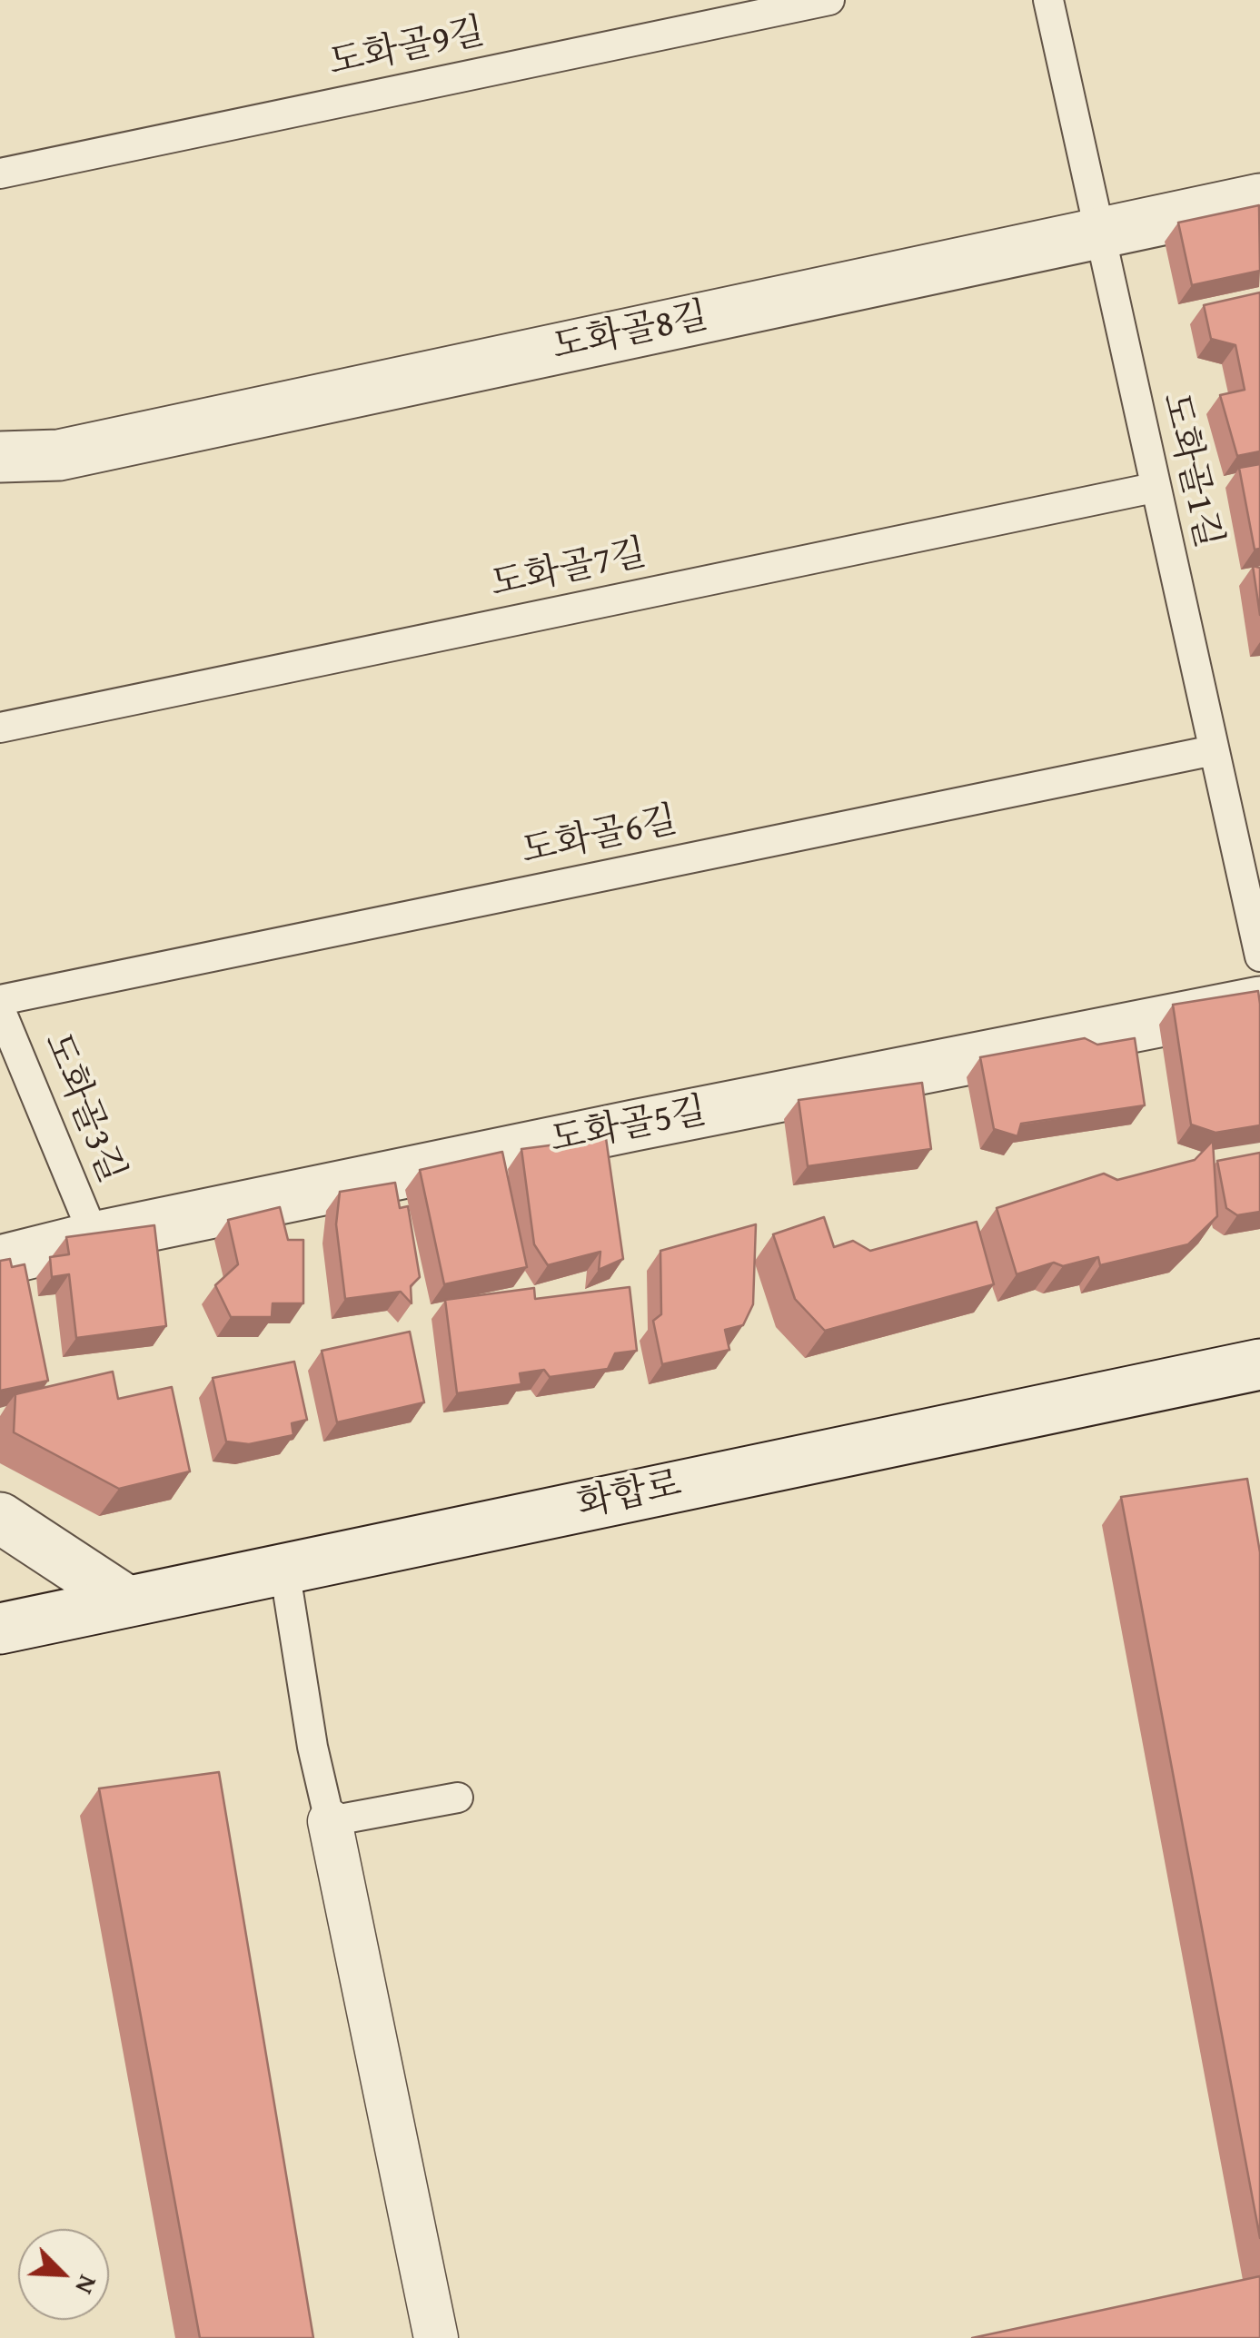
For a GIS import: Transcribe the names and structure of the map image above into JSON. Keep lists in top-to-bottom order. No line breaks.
{"streets":{"street":["도화골8길","도화골5길","화합로"],"lane":["도화골9길","도화골1길","도화골7길","도화골6길","도화골3길"]},"crossings":[["도화골8길","도화골1길"],["도화골1길","도화골7길"],["도화골1길","도화골6길"],["도화골3길","도화골5길"]],"north":"bottom right"}
